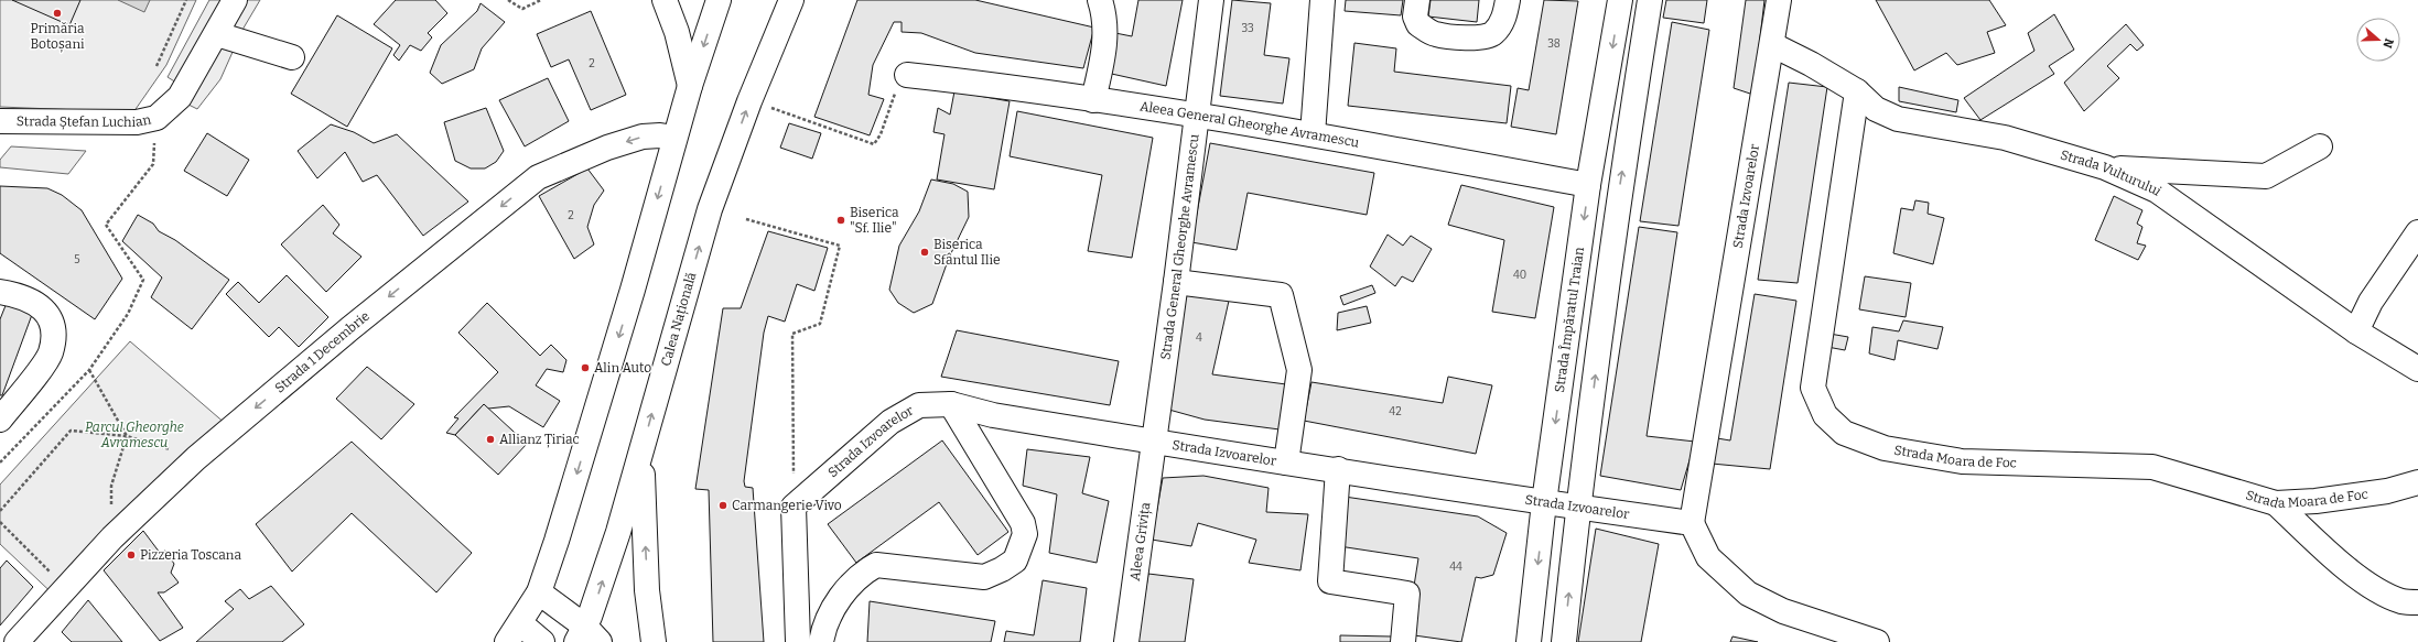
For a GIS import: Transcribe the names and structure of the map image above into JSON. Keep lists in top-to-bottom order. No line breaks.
{"streets":{"street":["Strada Ștefan Luchian","Aleea General Gheorghe Avramescu","Strada Vulturului","Strada Izvoarelor","Strada General Gheorghe Avramescu","Calea Națională","Strada Împăratul Traian","Strada 1 Decembrie","Strada Moara de Foc","Aleea Grivița"]},"crossings":[["Aleea General Gheorghe Avramescu","Strada General Gheorghe Avramescu"],["Aleea General Gheorghe Avramescu","Strada Împăratul Traian"],["Strada Vulturului","Strada Izvoarelor"],["Strada Vulturului","Strada Moara de Foc"],["Strada Izvoarelor","Strada General Gheorghe Avramescu"],["Strada Izvoarelor","Strada Împăratul Traian"],["Strada Izvoarelor","Aleea Grivița"],["Strada General Gheorghe Avramescu","Aleea Grivița"]],"one_way":["Strada 1 Decembrie"],"parks":["Parcul Gheorghe Avramescu"],"places":["Primăria Botoșani","Biserica \"Sf. Ilie\"","Biserica Sfântul Ilie","Alin Auto","Allianz Țiriac","Carmangerie Vivo","Pizzeria Toscana"],"house_numbers":["33","38","2","2","5","40","4","42","44"],"north":"right"}
